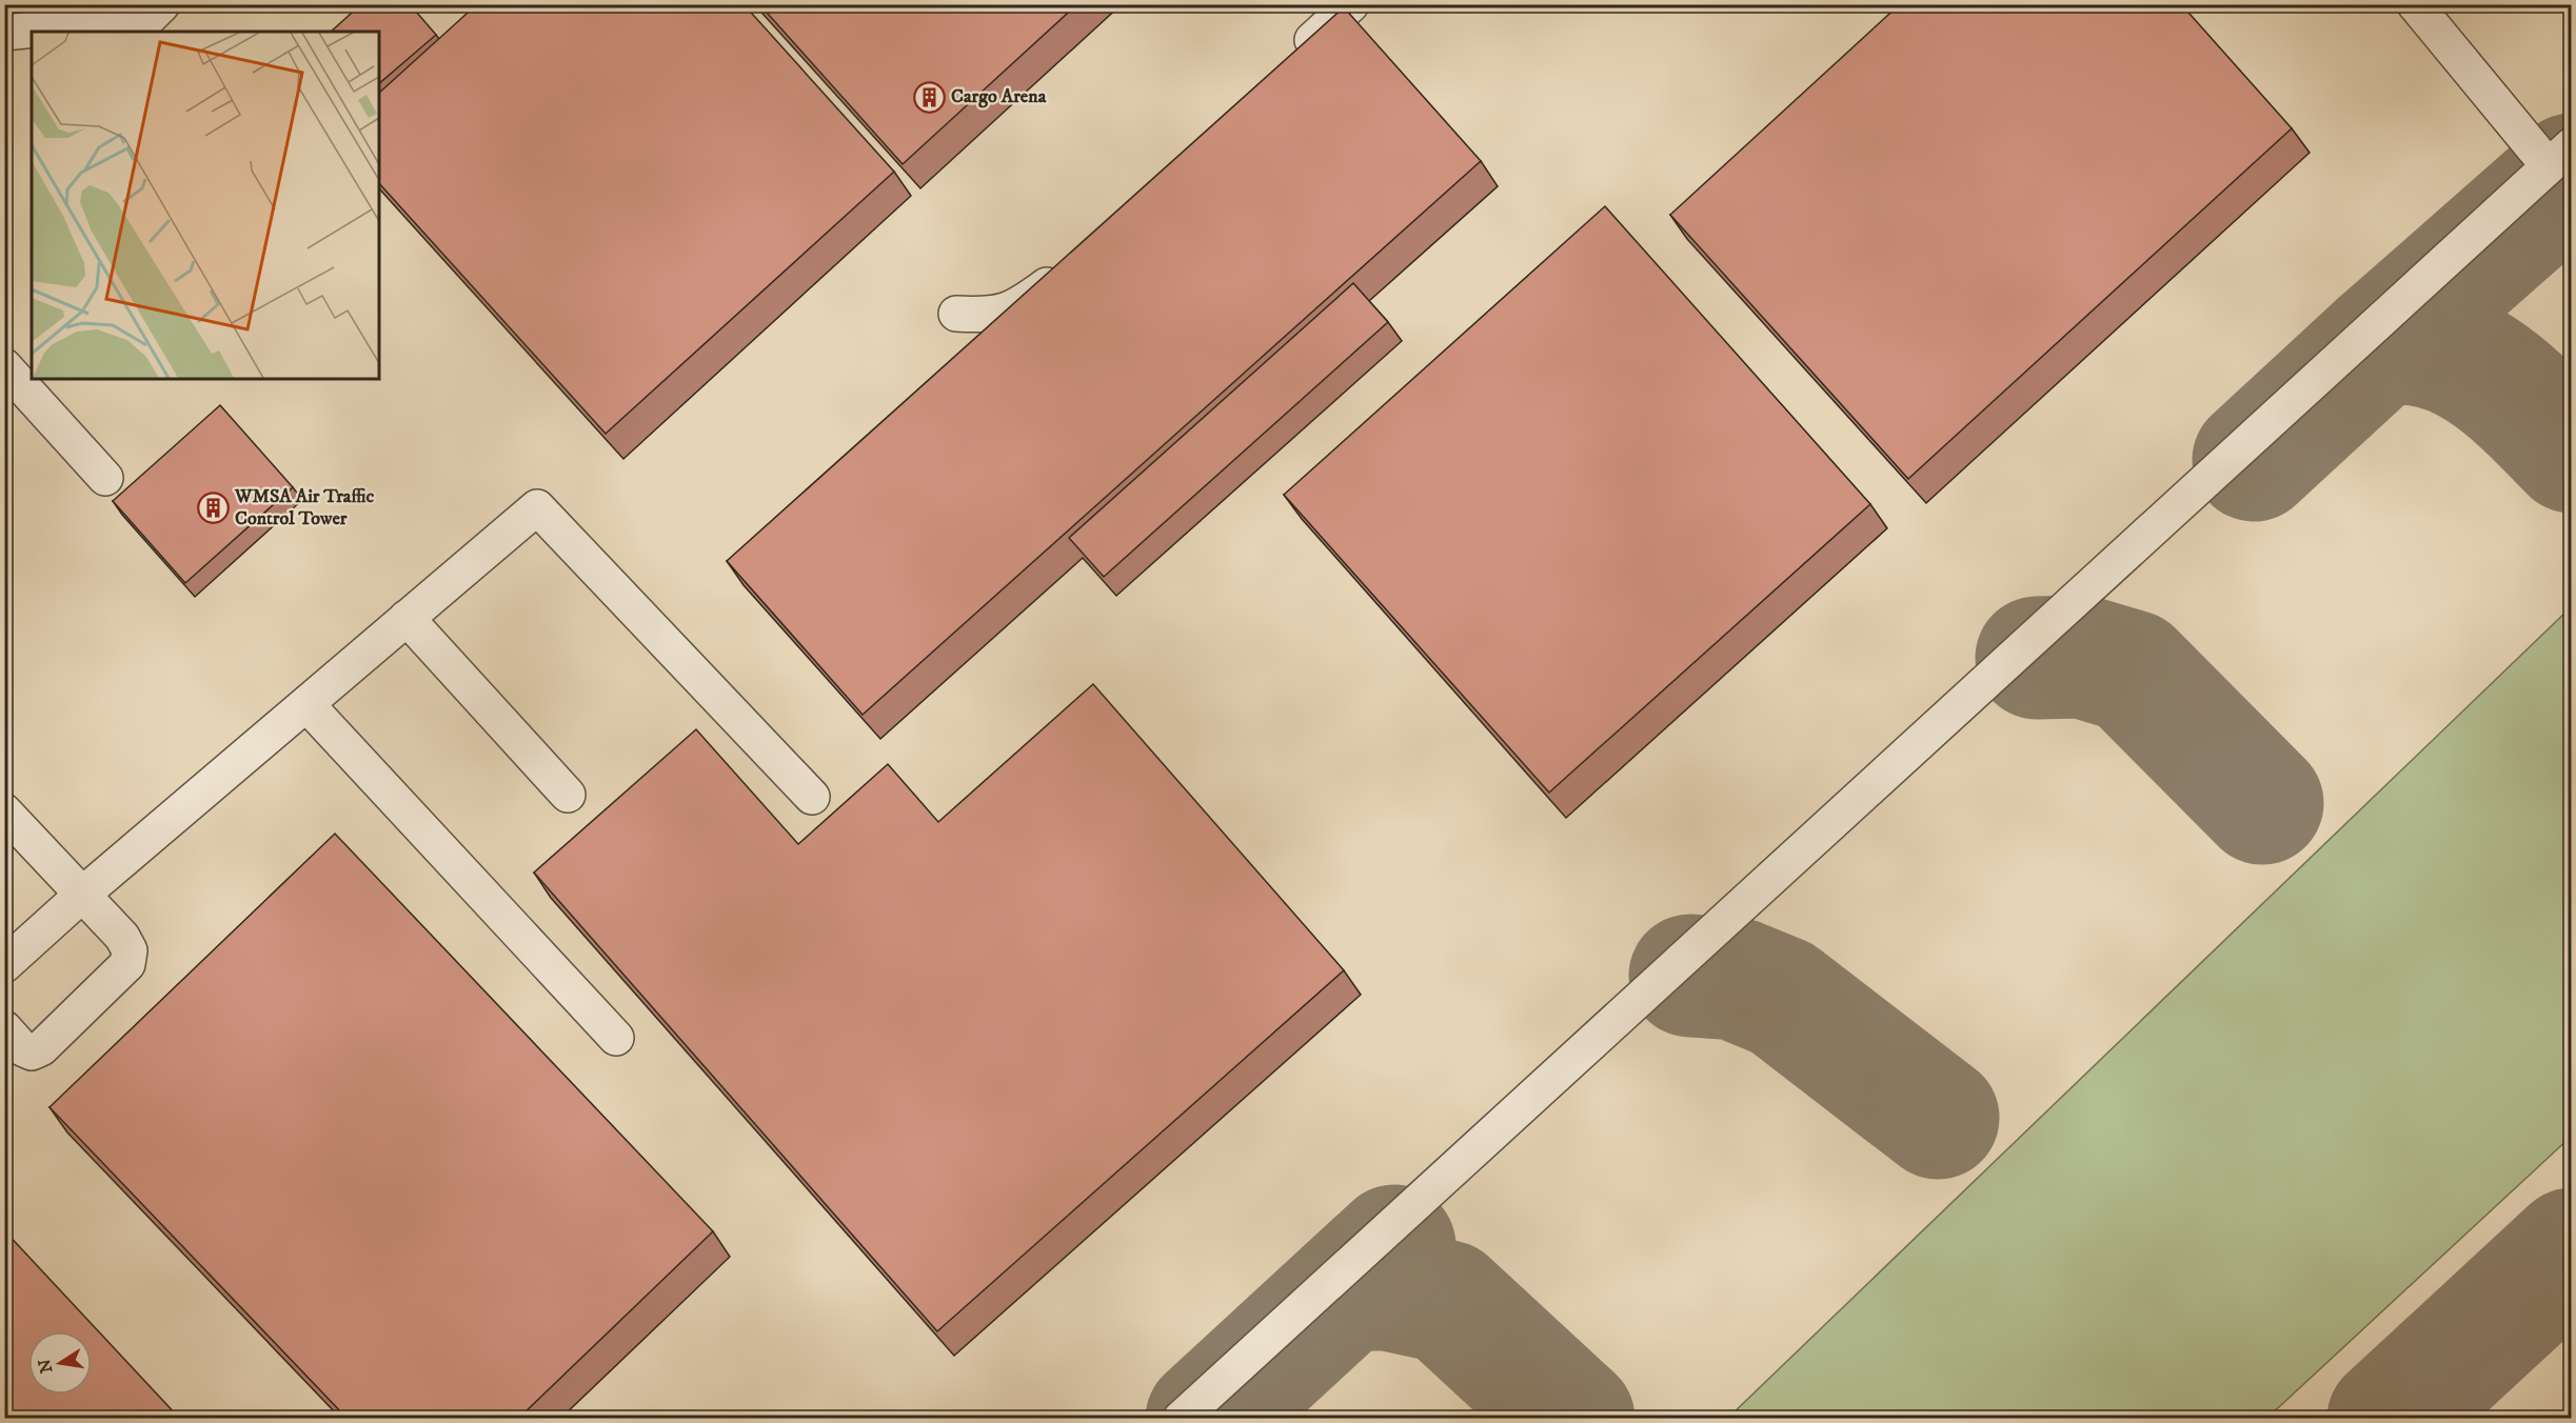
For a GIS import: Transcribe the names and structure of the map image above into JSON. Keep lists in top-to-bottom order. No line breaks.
{"places":{"building":["Cargo Arena","WMSA Air Traffic Control Tower"]},"north":"left"}
